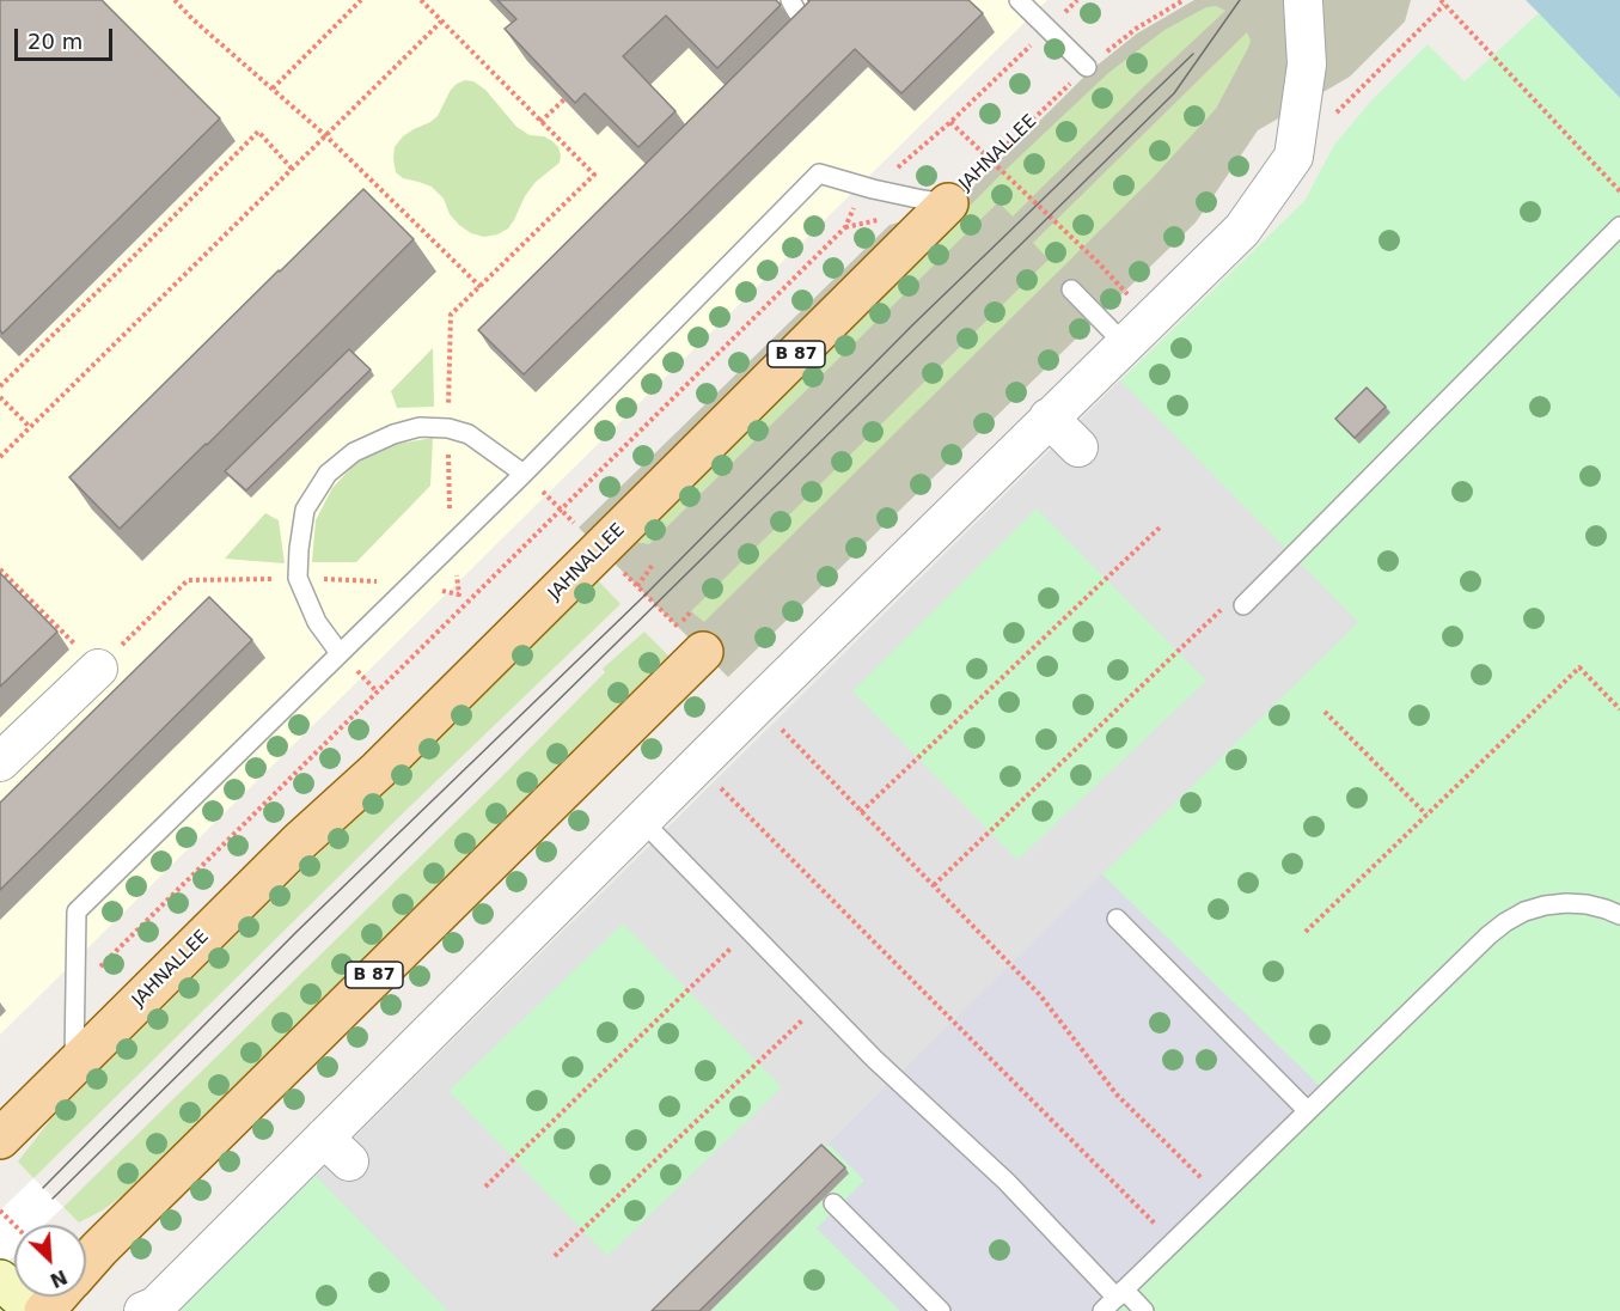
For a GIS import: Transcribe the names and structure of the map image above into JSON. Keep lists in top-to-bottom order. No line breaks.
{"streets":{"main road":["JAHNALLEE","B 87"]},"scale_bar":"20 m","north":"bottom right"}
